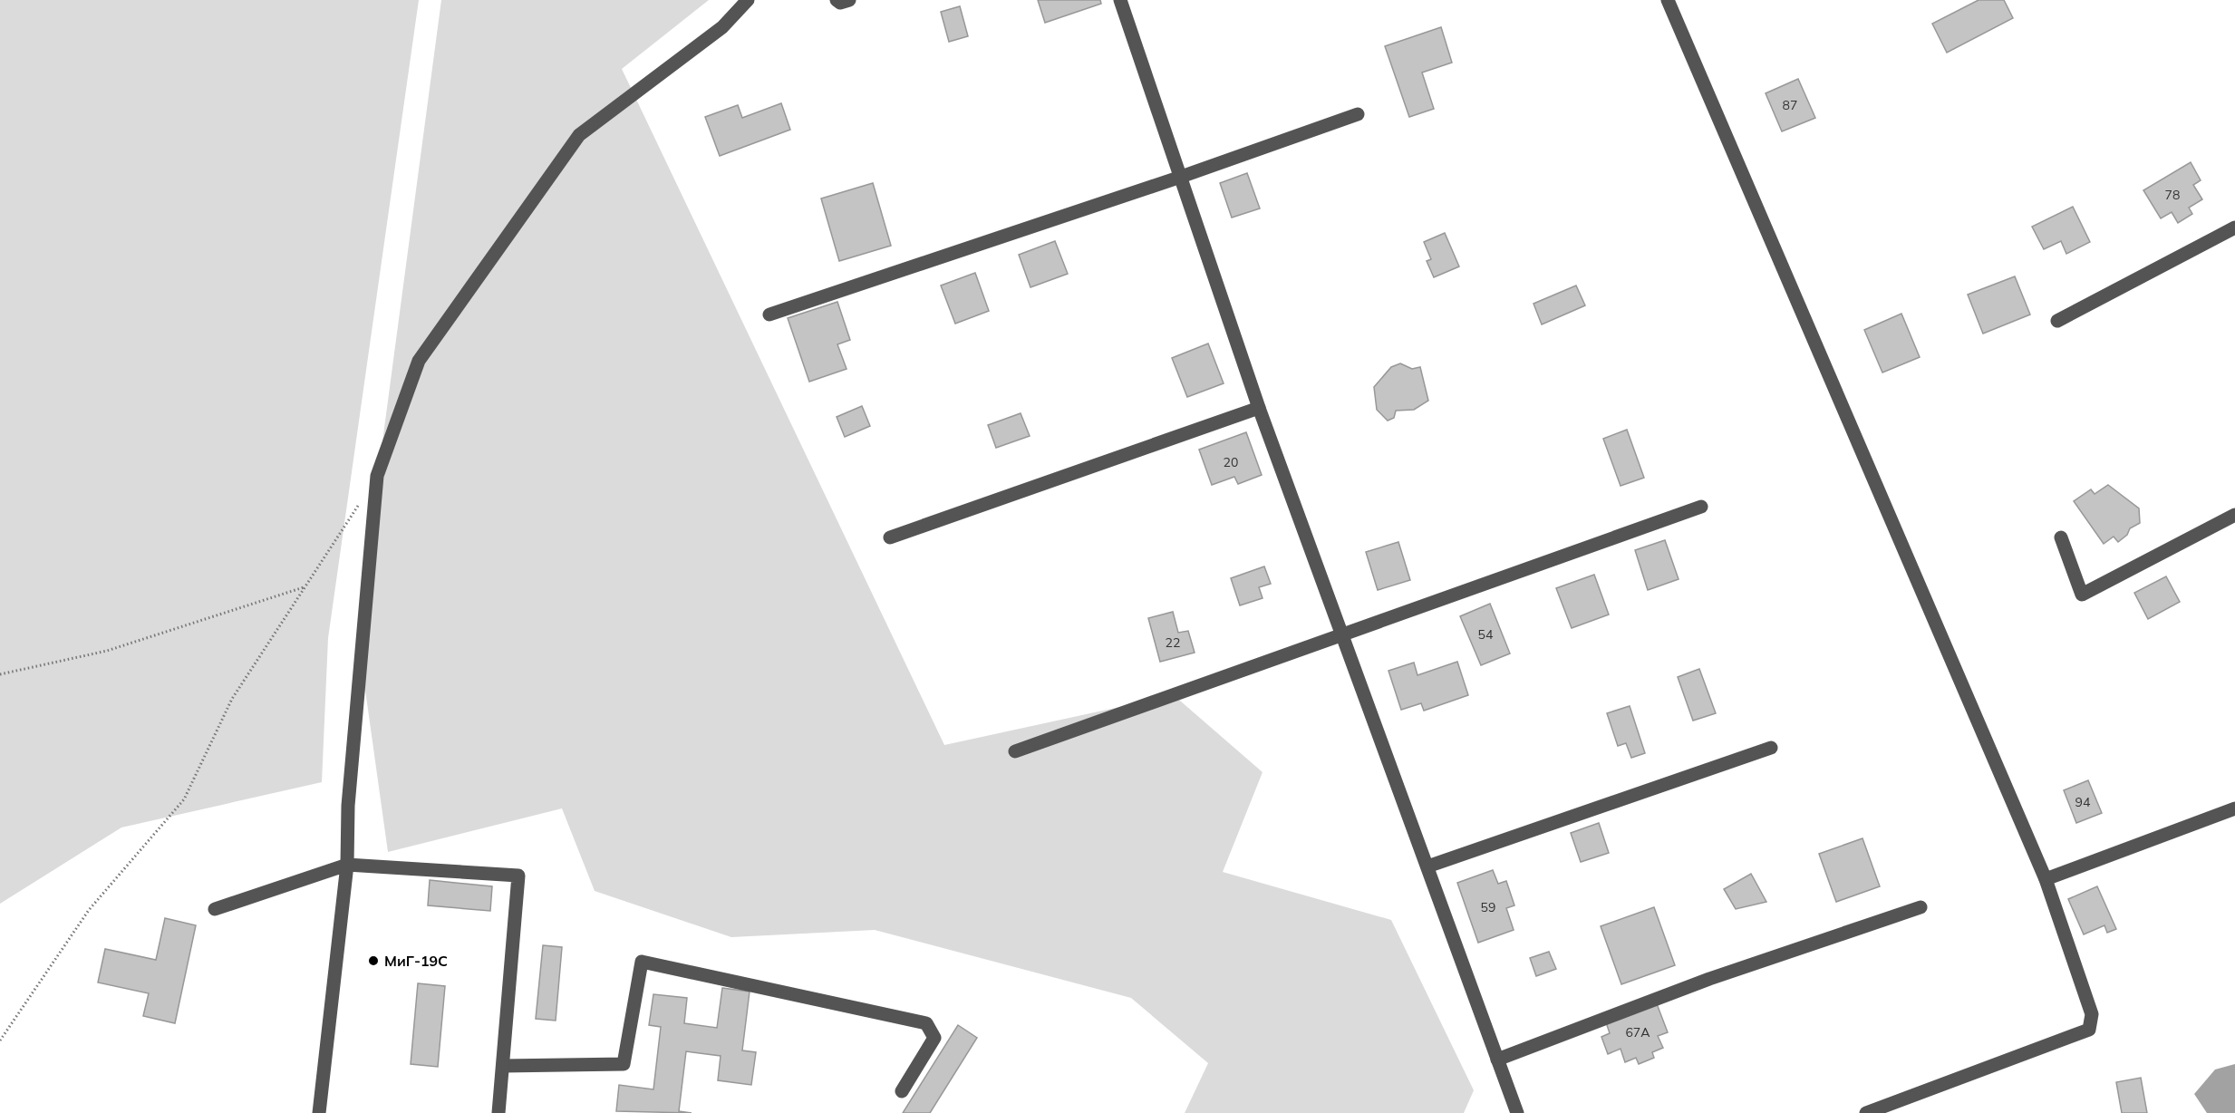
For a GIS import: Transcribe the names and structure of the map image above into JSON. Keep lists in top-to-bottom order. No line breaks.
{"places":["МиГ-19С"],"house_numbers":["87","78","20","54","22","94","59","67А"]}
